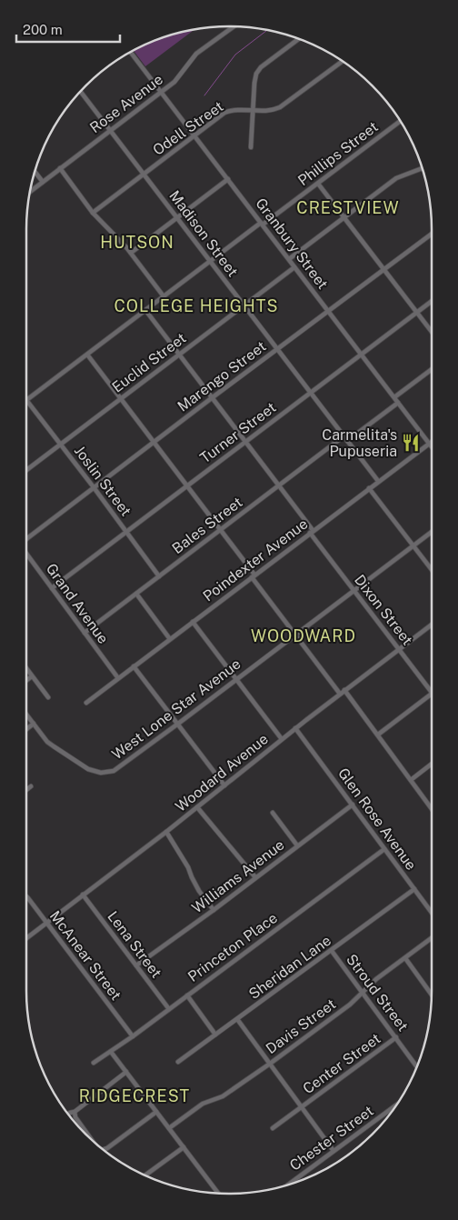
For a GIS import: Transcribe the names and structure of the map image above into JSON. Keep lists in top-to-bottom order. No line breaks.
{"streets":{"street":["Rose Avenue","Odell Street","Phillips Street","Madison Street","Granbury Street","Euclid Street","Marengo Street","Turner Street","Joslin Street","Bales Street","Poindexter Avenue","Grand Avenue","Dixon Street","West Lone Star Avenue","Woodard Avenue","Glen Rose Avenue","Williams Avenue","Lena Street","Princeton Place","McAnear Street","Sheridan Lane","Stroud Street","Davis Street","Center Street","Chester Street"]},"crossings":[["Rose Avenue","Madison Street"],["Rose Avenue","Granbury Street"],["Odell Street","Madison Street"],["Odell Street","Granbury Street"],["Phillips Street","Madison Street"],["Phillips Street","Granbury Street"],["Phillips Street","Joslin Street"],["Phillips Street","Dixon Street"],["Madison Street","Euclid Street"],["Madison Street","Marengo Street"],["Madison Street","Turner Street"],["Madison Street","Bales Street"],["Madison Street","Poindexter Avenue"],["Granbury Street","Euclid Street"],["Granbury Street","Marengo Street"],["Granbury Street","Turner Street"],["Granbury Street","Poindexter Avenue"],["Euclid Street","Joslin Street"],["Euclid Street","Dixon Street"],["Marengo Street","Joslin Street"],["Marengo Street","Dixon Street"],["Turner Street","Joslin Street"],["Turner Street","Grand Avenue"],["Turner Street","Dixon Street"],["Joslin Street","Bales Street"],["Bales Street","Grand Avenue"],["Bales Street","Dixon Street"],["Poindexter Avenue","Grand Avenue"],["Poindexter Avenue","Dixon Street"],["Dixon Street","West Lone Star Avenue"],["Dixon Street","Woodard Avenue"],["Woodard Avenue","Glen Rose Avenue"],["Woodard Avenue","Lena Street"],["Woodard Avenue","McAnear Street"],["Glen Rose Avenue","Williams Avenue"],["Glen Rose Avenue","Princeton Place"],["Glen Rose Avenue","Sheridan Lane"],["Williams Avenue","Lena Street"],["Lena Street","Princeton Place"],["Princeton Place","McAnear Street"],["Sheridan Lane","Stroud Street"],["Stroud Street","Davis Street"],["Stroud Street","Center Street"]],"districts":["CRESTVIEW","HUTSON","COLLEGE HEIGHTS","WOODWARD","RIDGECREST"],"places":{"restaurant":["Carmelita's Pupuseria"]},"scale_bar":"200 m"}
